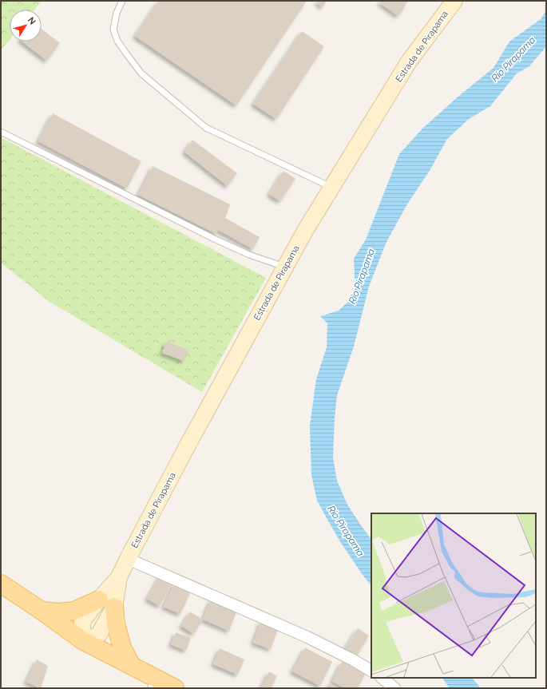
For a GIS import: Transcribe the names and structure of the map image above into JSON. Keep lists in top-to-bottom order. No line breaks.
{"streets":{"main road":["Estrada de Pirapama"]},"water":["Rio Pirapama"],"north":"top right"}
